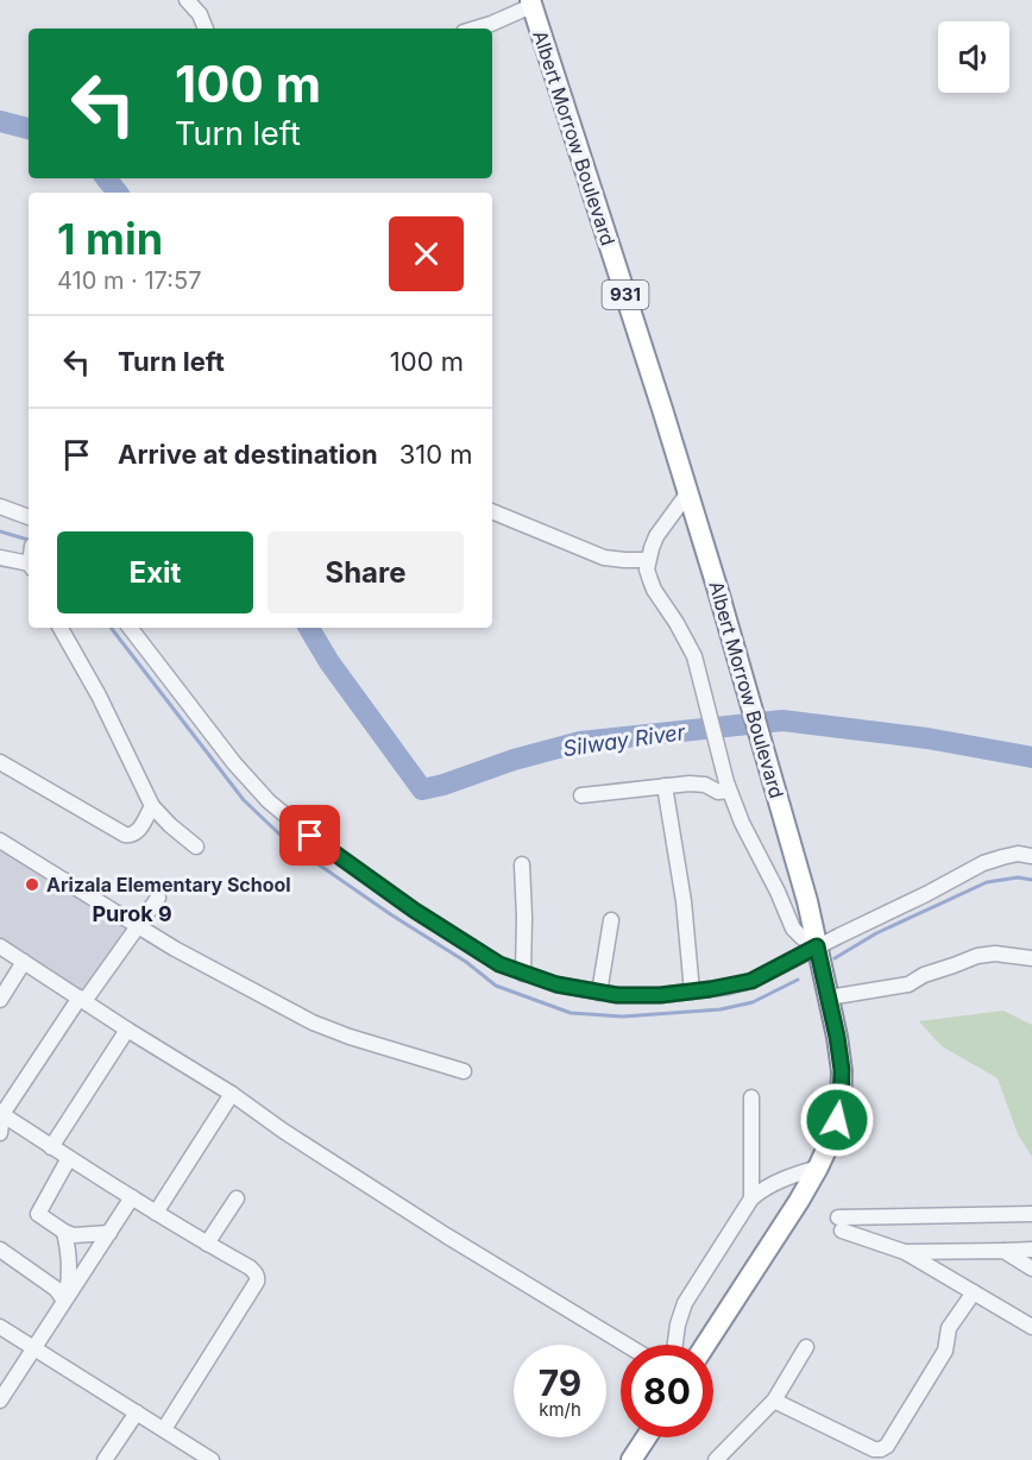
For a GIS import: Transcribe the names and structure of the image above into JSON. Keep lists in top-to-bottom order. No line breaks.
{"streets":{"highway":["Albert Morrow Boulevard","931"]},"districts":["Purok 9"],"water":["Silway River"],"places":["Arizala Elementary School"],"page":{"turn":["100 m","Turn left"],"heading":["1 min","410 m · 17:57"],"list":[{"name":"Turn left","value":"100 m"},{"name":"Arrive at destination","value":"310 m"}],"buttons":["Exit","Share"],"speed":"79 km/h","limit":"80"}}
